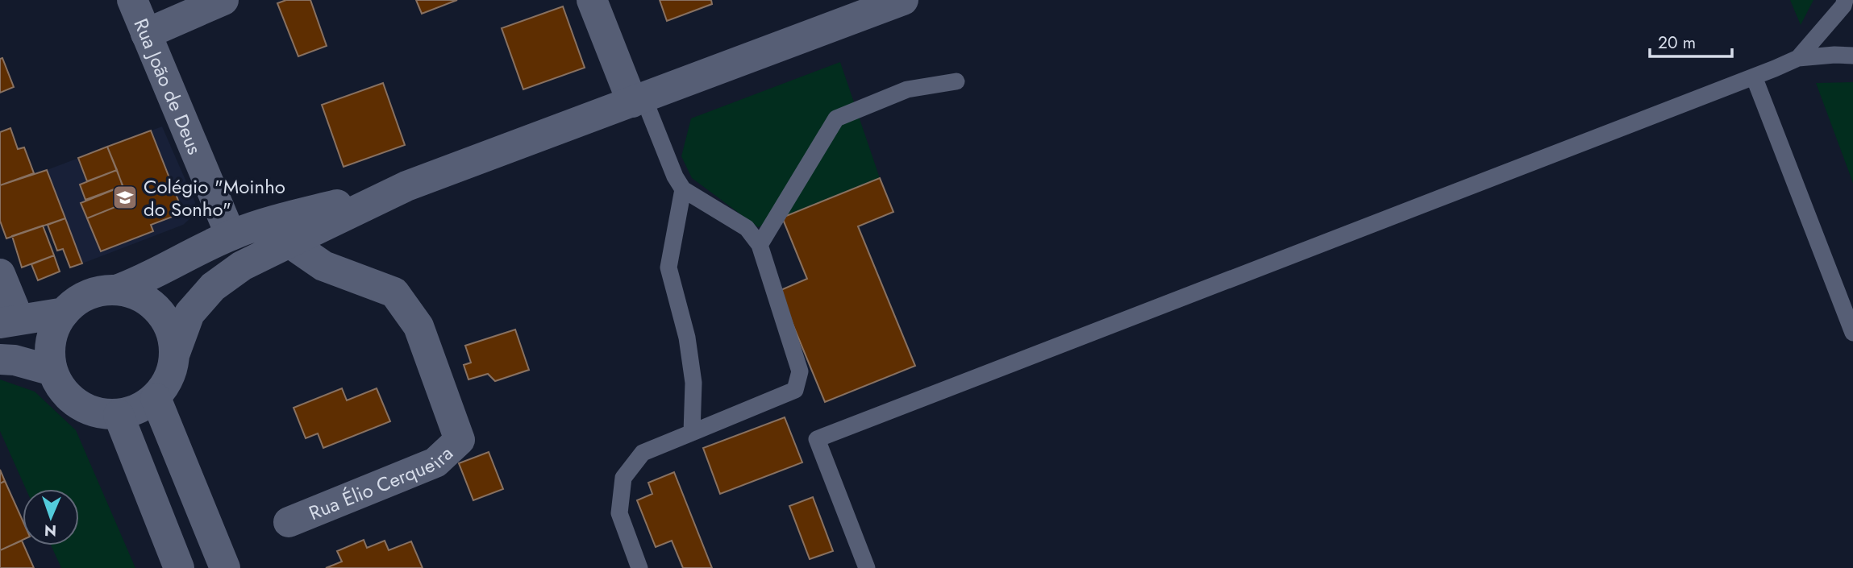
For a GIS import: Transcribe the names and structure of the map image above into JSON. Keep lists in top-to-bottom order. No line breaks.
{"streets":{"street":["Rua João de Deus","Rua Élio Cerqueira"]},"places":{"school or university":["Colégio \"Moinho do Sonho\""]},"scale_bar":"20 m","north":"bottom"}
